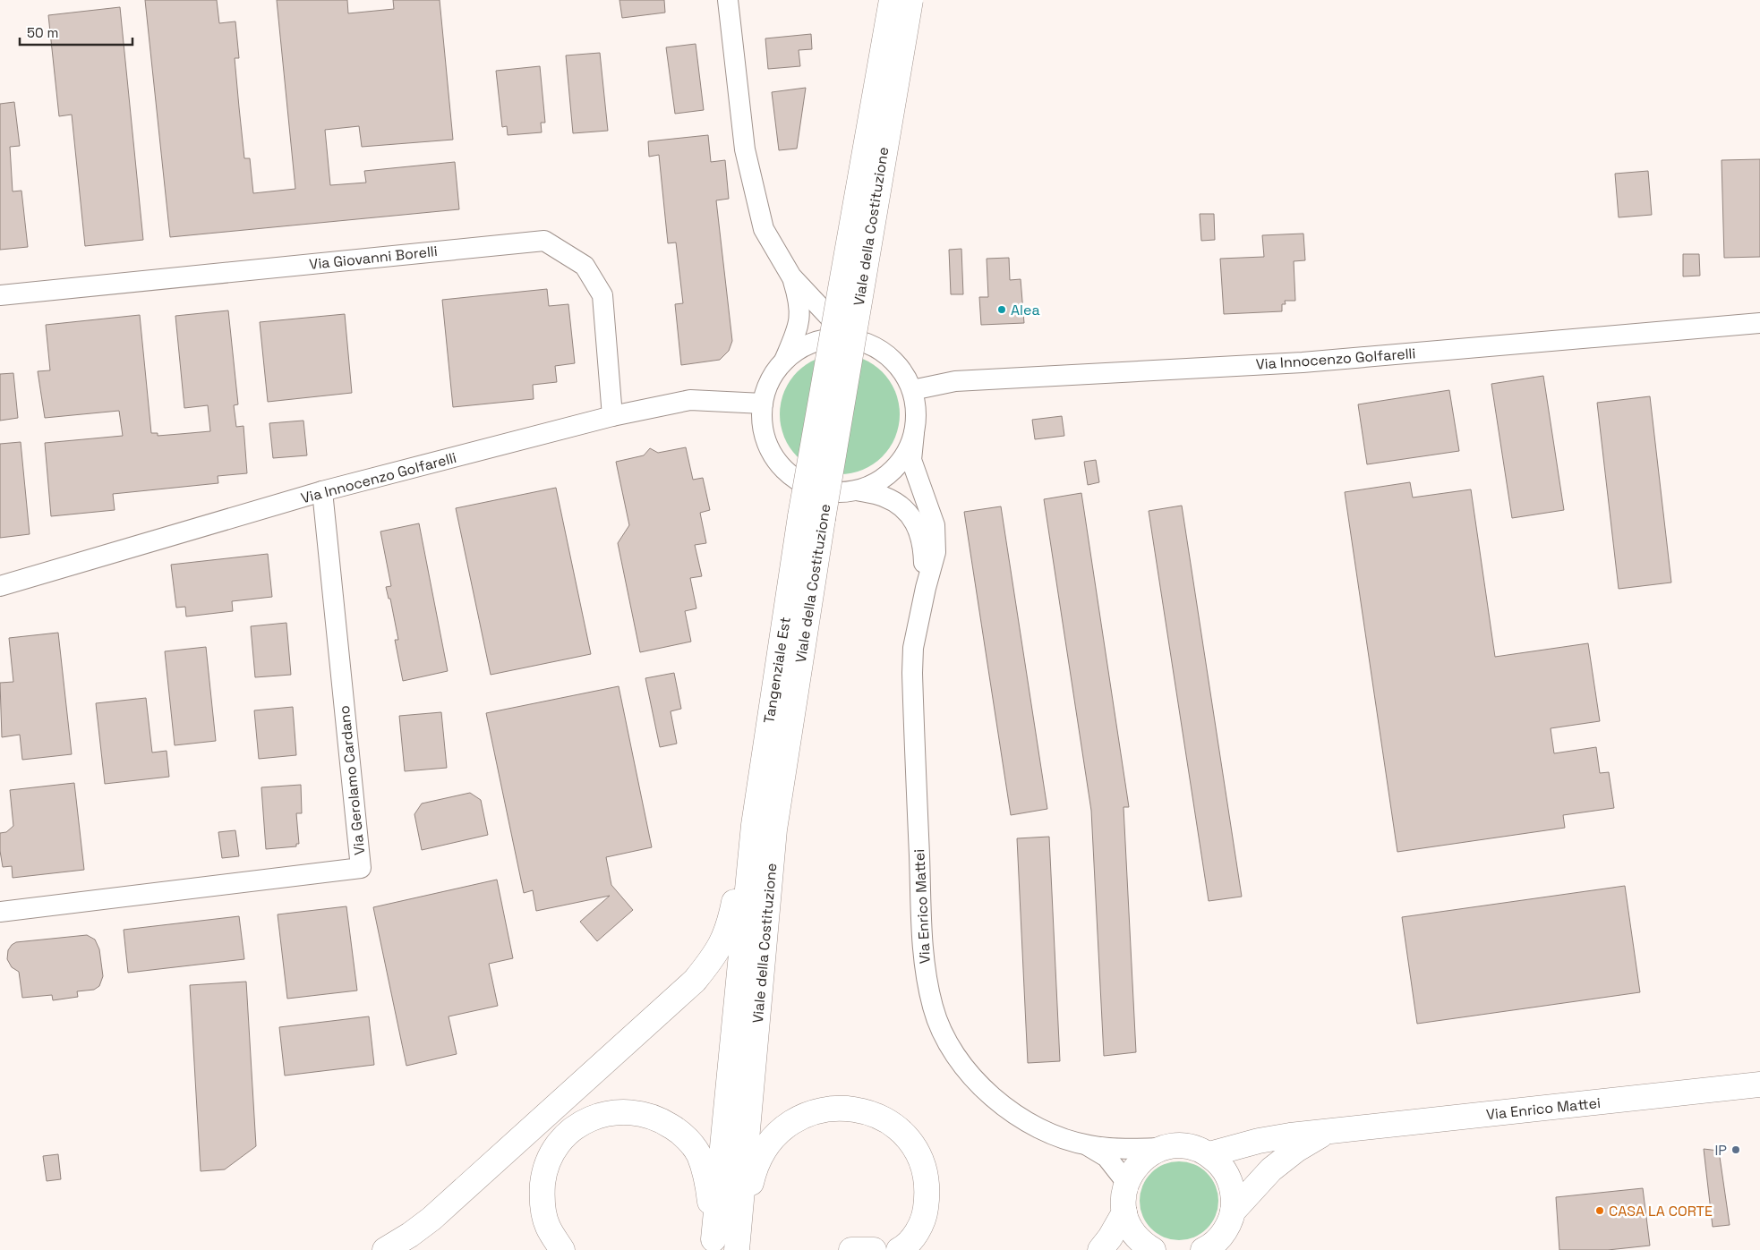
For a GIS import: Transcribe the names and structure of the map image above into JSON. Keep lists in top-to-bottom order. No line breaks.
{"streets":{"main road":["Viale della Costituzione","Tangenziale Est","Via Enrico Mattei"],"street":["Via Giovanni Borelli","Via Innocenzo Golfarelli","Via Gerolamo Cardano"]},"crossings":[["Viale della Costituzione","Tangenziale Est"],["Via Giovanni Borelli","Via Innocenzo Golfarelli"],["Via Innocenzo Golfarelli","Via Gerolamo Cardano"],["Via Innocenzo Golfarelli","Via Enrico Mattei"]],"places":["Alea","IP","CASA LA CORTE"],"scale_bar":"50 m"}
